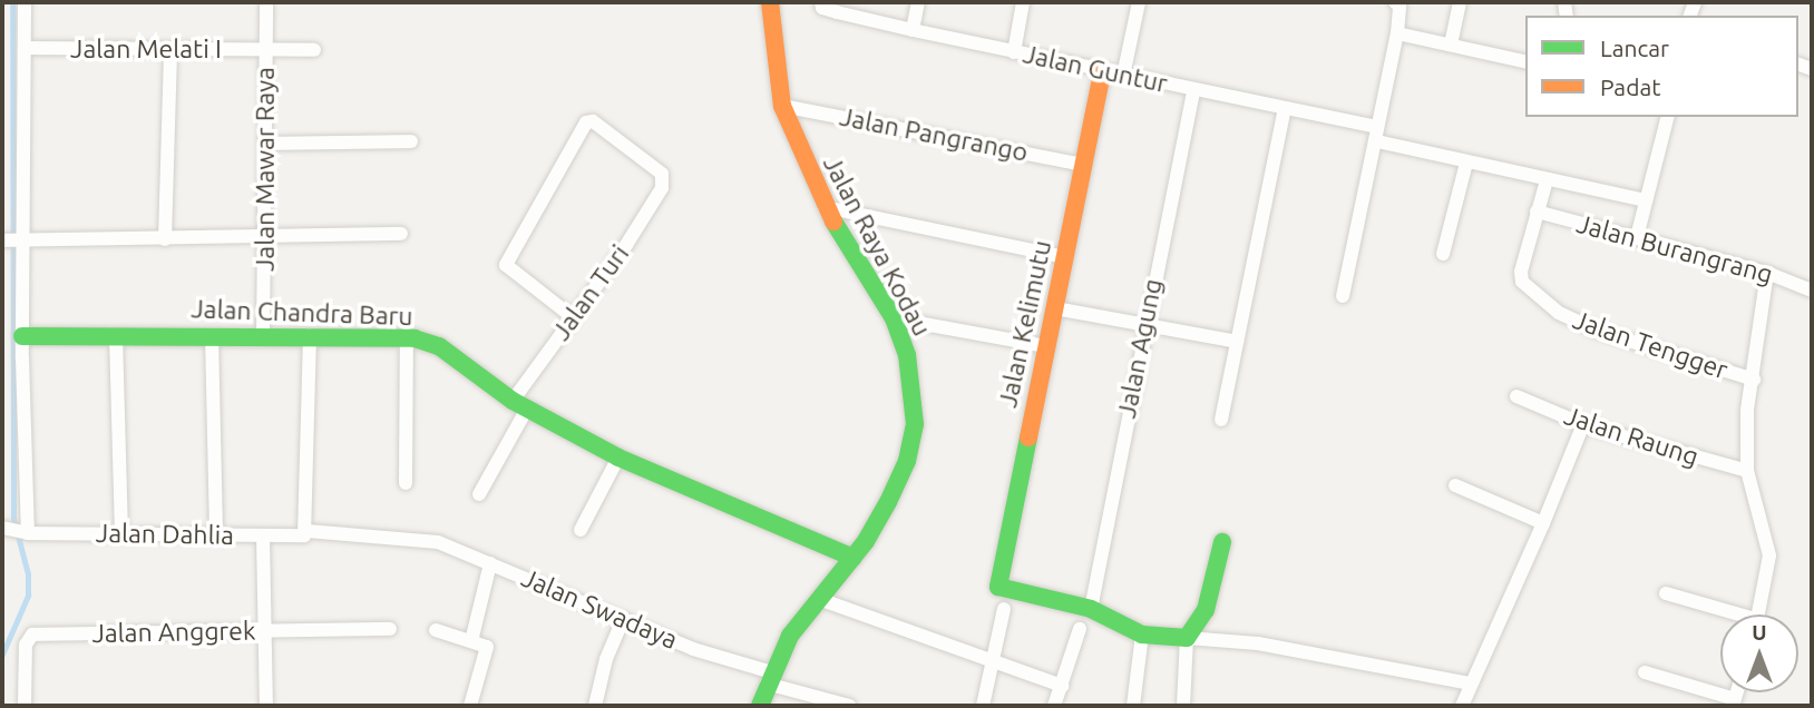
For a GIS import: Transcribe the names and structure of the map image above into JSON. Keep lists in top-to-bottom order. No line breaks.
{"streets":{"street":["Jalan Melati I","Jalan Guntur","Jalan Pangrango","Jalan Mawar Raya","Jalan Raya Kodau","Jalan Burangrang","Jalan Turi","Jalan Chandra Baru","Jalan Kelimutu","Jalan Tengger","Jalan Agung","Jalan Raung","Jalan Dahlia","Jalan Swadaya","Jalan Anggrek"]},"crossings":[["Jalan Melati I","Jalan Mawar Raya"],["Jalan Guntur","Jalan Kelimutu"],["Jalan Guntur","Jalan Tengger"],["Jalan Guntur","Jalan Agung"],["Jalan Pangrango","Jalan Raya Kodau"],["Jalan Pangrango","Jalan Kelimutu"],["Jalan Mawar Raya","Jalan Chandra Baru"],["Jalan Raya Kodau","Jalan Chandra Baru"],["Jalan Raya Kodau","Jalan Swadaya"],["Jalan Burangrang","Jalan Tengger"],["Jalan Turi","Jalan Chandra Baru"],["Jalan Kelimutu","Jalan Agung"],["Jalan Dahlia","Jalan Swadaya"]],"legend":["Lancar","Padat"],"north":"top"}
